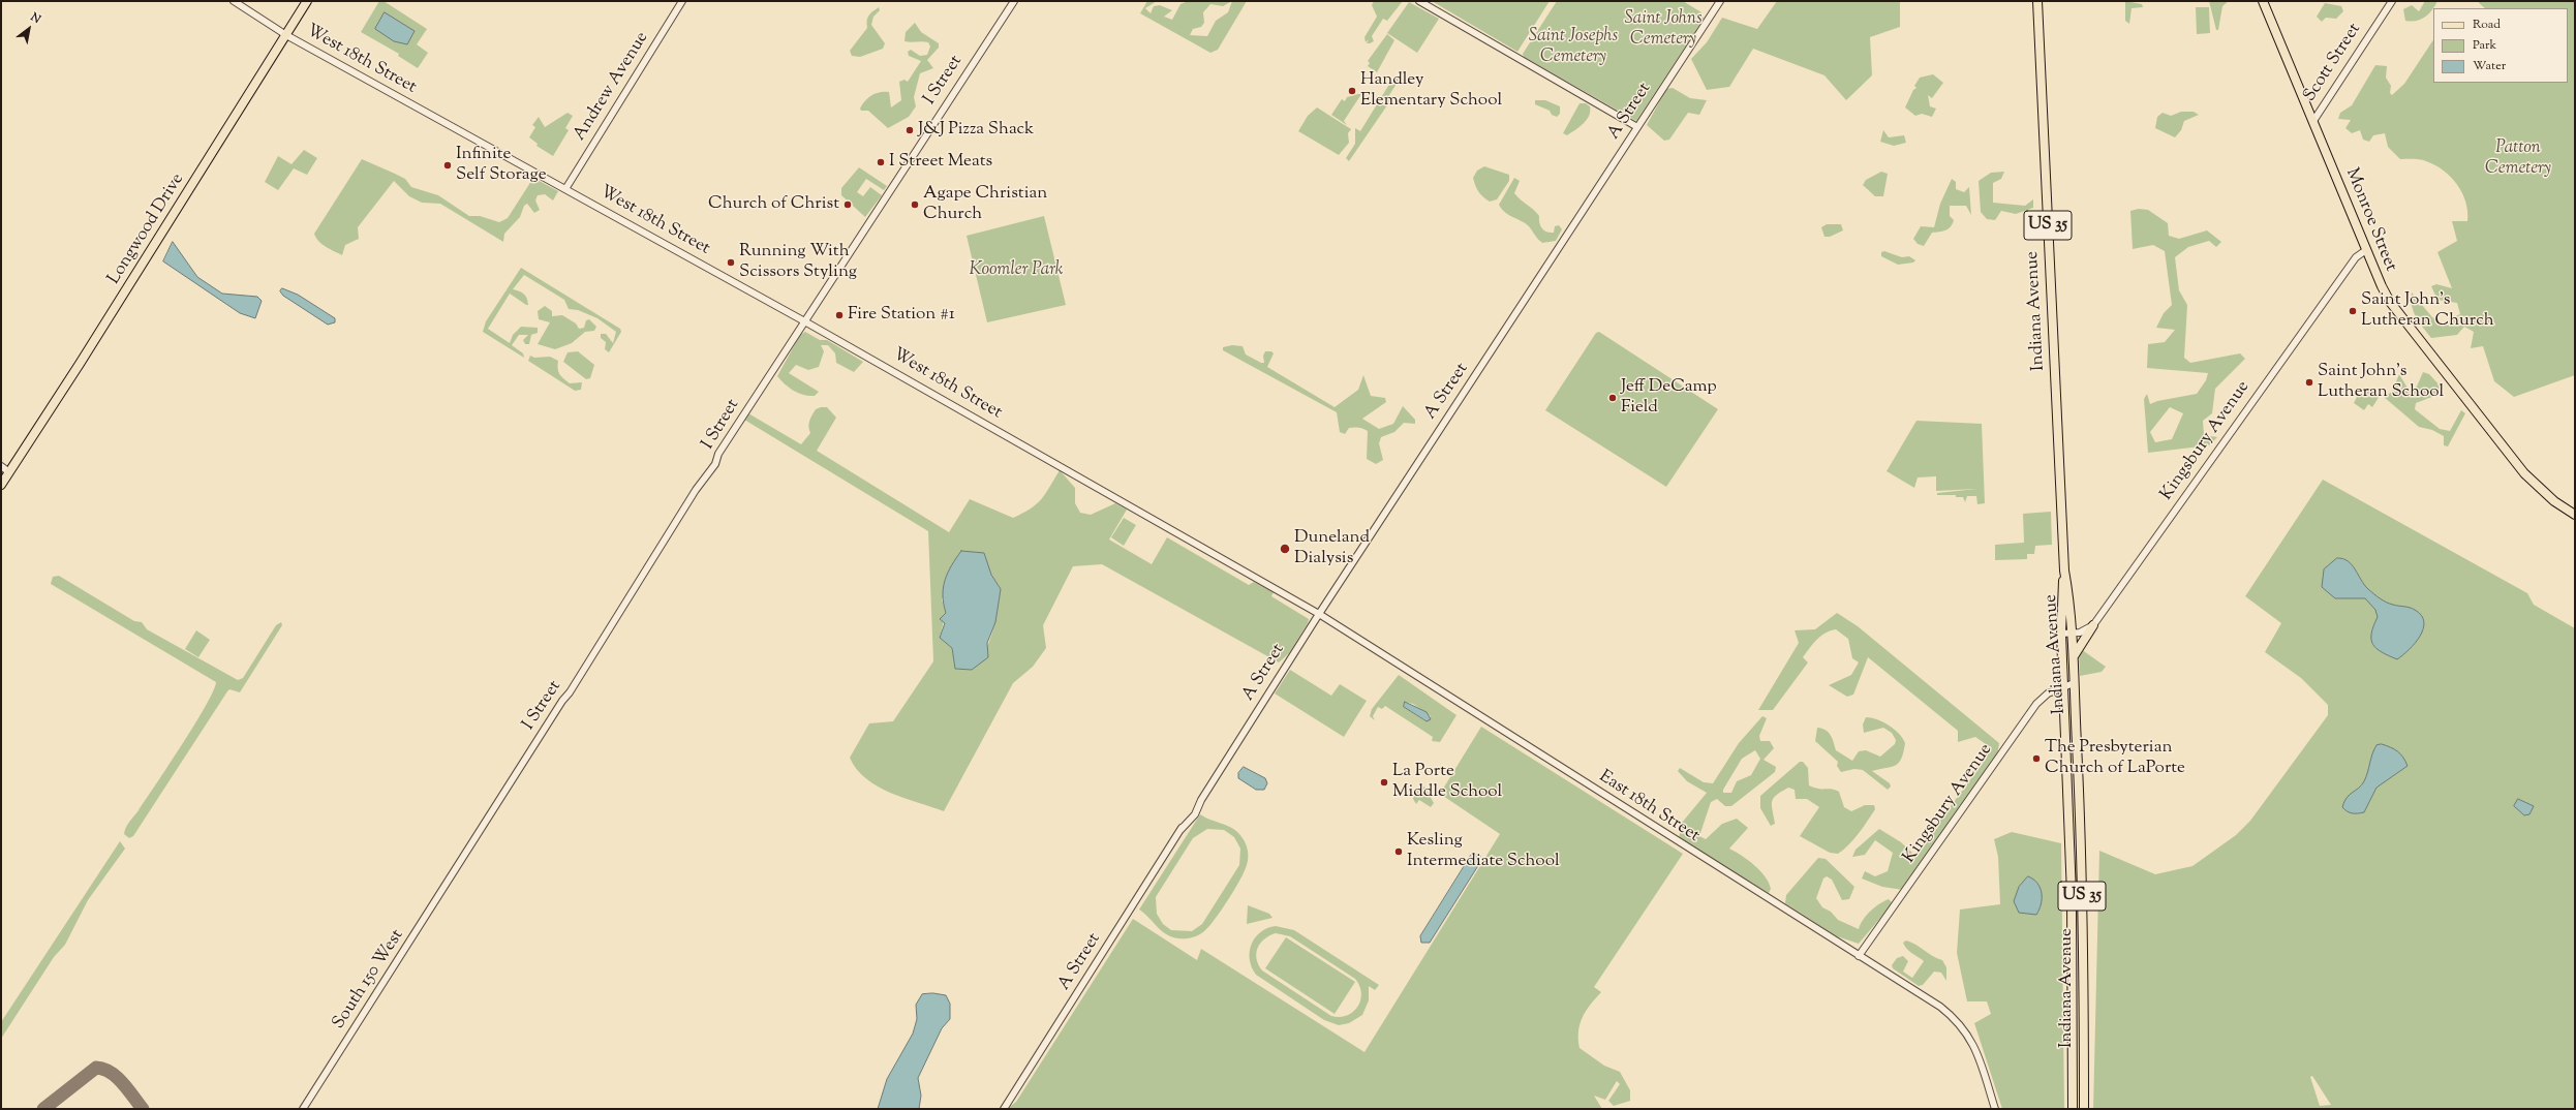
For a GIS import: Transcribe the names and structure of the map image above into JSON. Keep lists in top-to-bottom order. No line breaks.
{"streets":{"main road":["Monroe Street","US 35","Longwood Drive","Indiana Avenue"],"street":["West 18th Street","Scott Street","I Street","Andrew Avenue","A Street","Kingsbury Avenue","East 18th Street","South 150 West"]},"crossings":[["West 18th Street","I Street"],["West 18th Street","Andrew Avenue"],["West 18th Street","A Street"],["West 18th Street","Longwood Drive"],["West 18th Street","East 18th Street"],["Scott Street","Monroe Street"],["I Street","South 150 West"],["A Street","East 18th Street"],["Monroe Street","Kingsbury Avenue"],["Indiana Avenue","Kingsbury Avenue"],["Kingsbury Avenue","East 18th Street"]],"parks":["Saint Johns Cemetery","Saint Josephs Cemetery","Patton Cemetery","Koomler Park"],"places":["Handley Elementary School","J&J Pizza Shack","I Street Meats","Infinite Self Storage","Church of Christ","Agape Christian Church","Running With Scissors Styling","Saint John's Lutheran Church","Fire Station #1","Saint John's Lutheran School","Jeff DeCamp Field","Duneland Dialysis","The Presbyterian Church of LaPorte","La Porte Middle School","Kesling Intermediate School"],"legend":["Road","Park","Water"],"north":"top right"}
